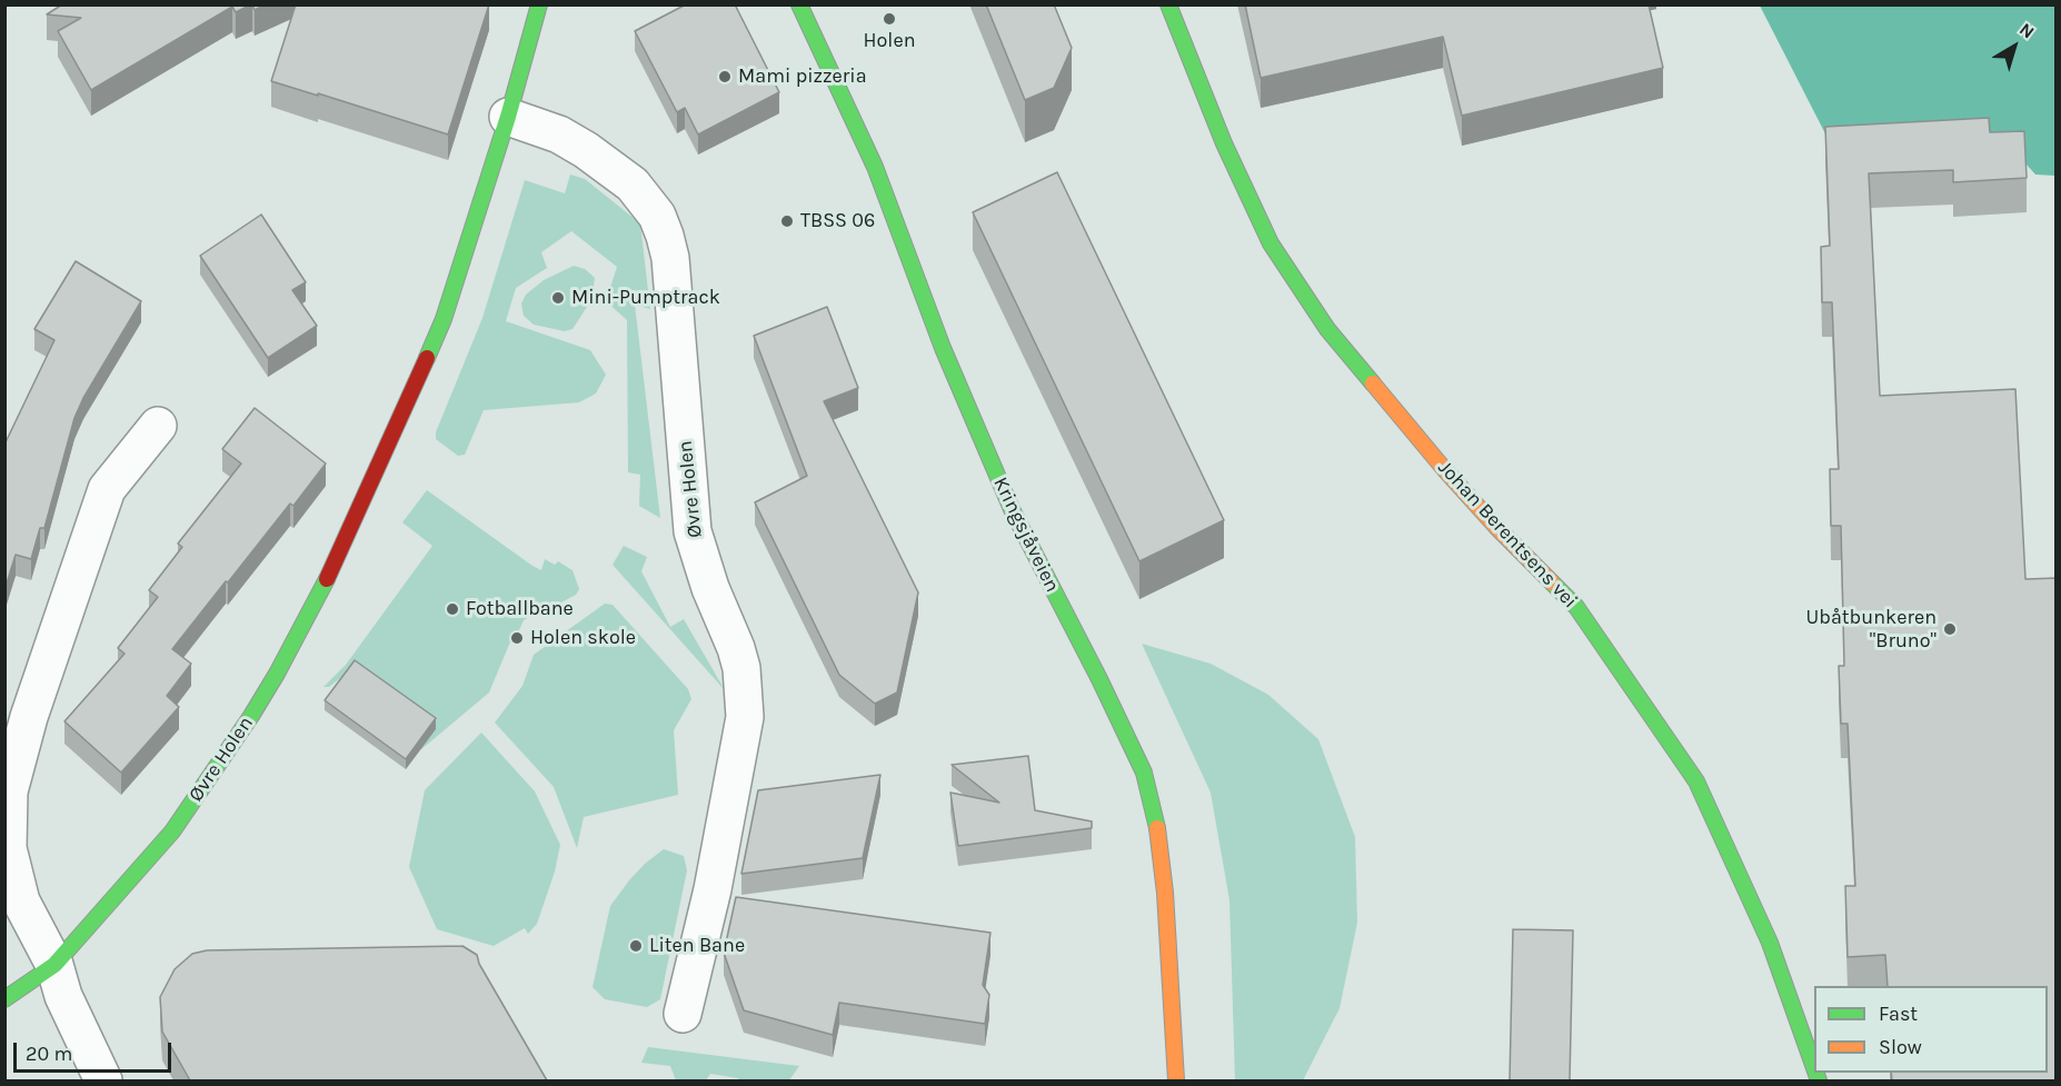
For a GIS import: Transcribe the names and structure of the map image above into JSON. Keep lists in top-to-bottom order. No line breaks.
{"streets":{"street":["Øvre Holen","Kringsjåveien","Johan Berentsens vei"]},"places":["Holen","Mami pizzeria","TBSS 06","Mini-Pumptrack","Fotballbane","Ubåtbunkeren \"Bruno\"","Holen skole","Liten Bane"],"legend":["Fast","Slow"],"scale_bar":"20 m","north":"top right"}
